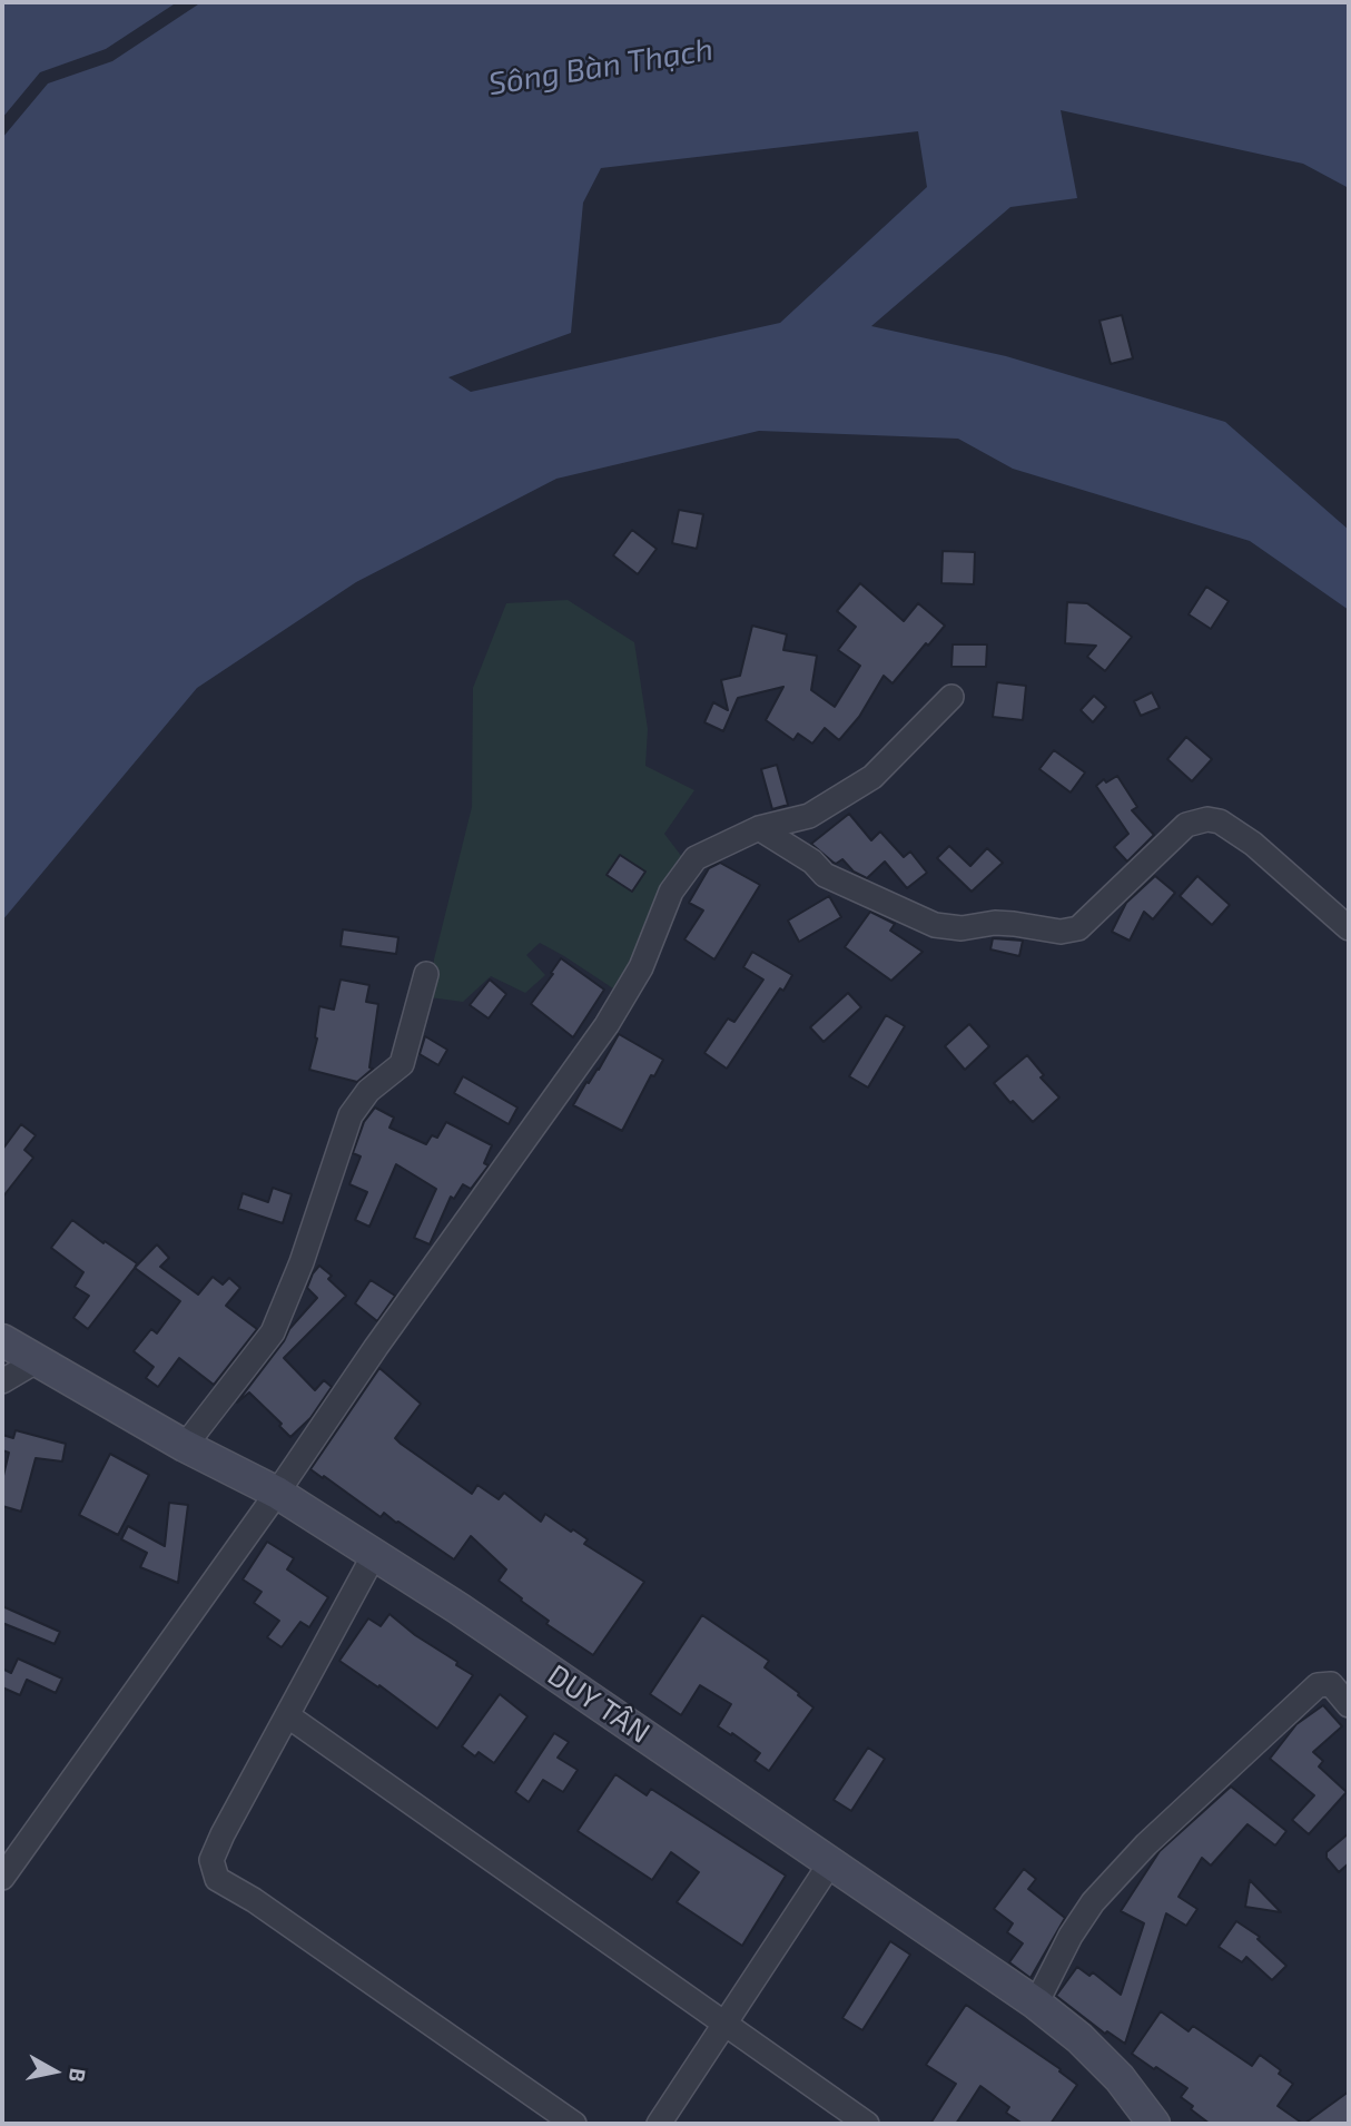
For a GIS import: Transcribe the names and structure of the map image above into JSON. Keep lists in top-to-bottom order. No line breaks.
{"streets":{"street":["DUY TÂN"]},"water":["Sông Bàn Thạch"],"north":"right"}
